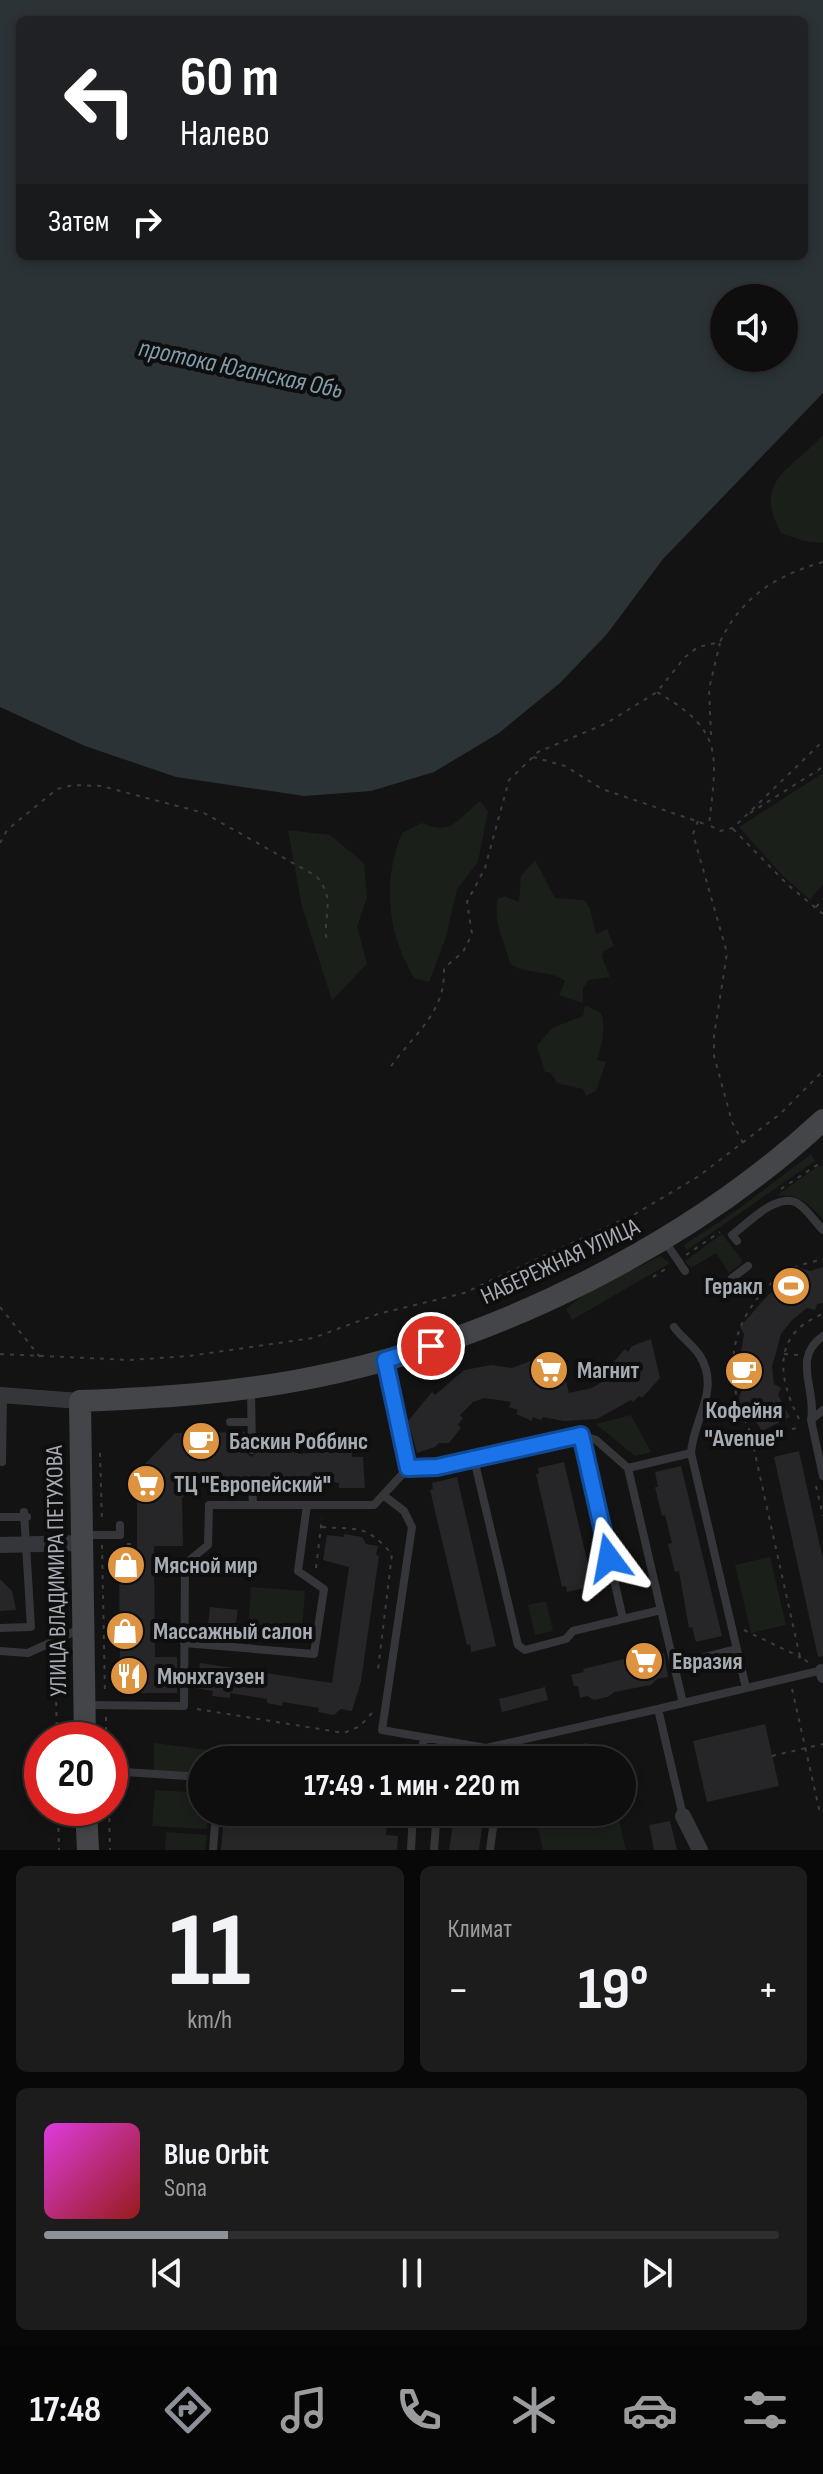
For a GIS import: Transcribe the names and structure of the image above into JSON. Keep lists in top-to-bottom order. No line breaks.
{"streets":{"main road":["НАБЕРЕЖНАЯ УЛИЦА","УЛИЦА ВЛАДИМИРА ПЕТУХОВА"]},"crossings":[["НАБЕРЕЖНАЯ УЛИЦА","УЛИЦА ВЛАДИМИРА ПЕТУХОВА"]],"water":["протока Юганская Обь"],"places":{"sports":["Геракл"],"supermarket":["Магнит","ТЦ \"Европейский\"","Евразия"],"cafe":["Кофейня \"Avenue\"","Баскин Роббинс"],"shop":["Мясной мир","Массажный салон"],"restaurant":["Мюнхгаузен"]},"page":{"turn":["60 m","Налево"],"then":"Затем","limit":"20","trip":"17:49 · 1 мин · 220 m","tile":[["11","km/h"],"Климат"],"heat":["−","19°","+"],"song":["Blue Orbit","Sona"],"tabs":"17:48"}}
